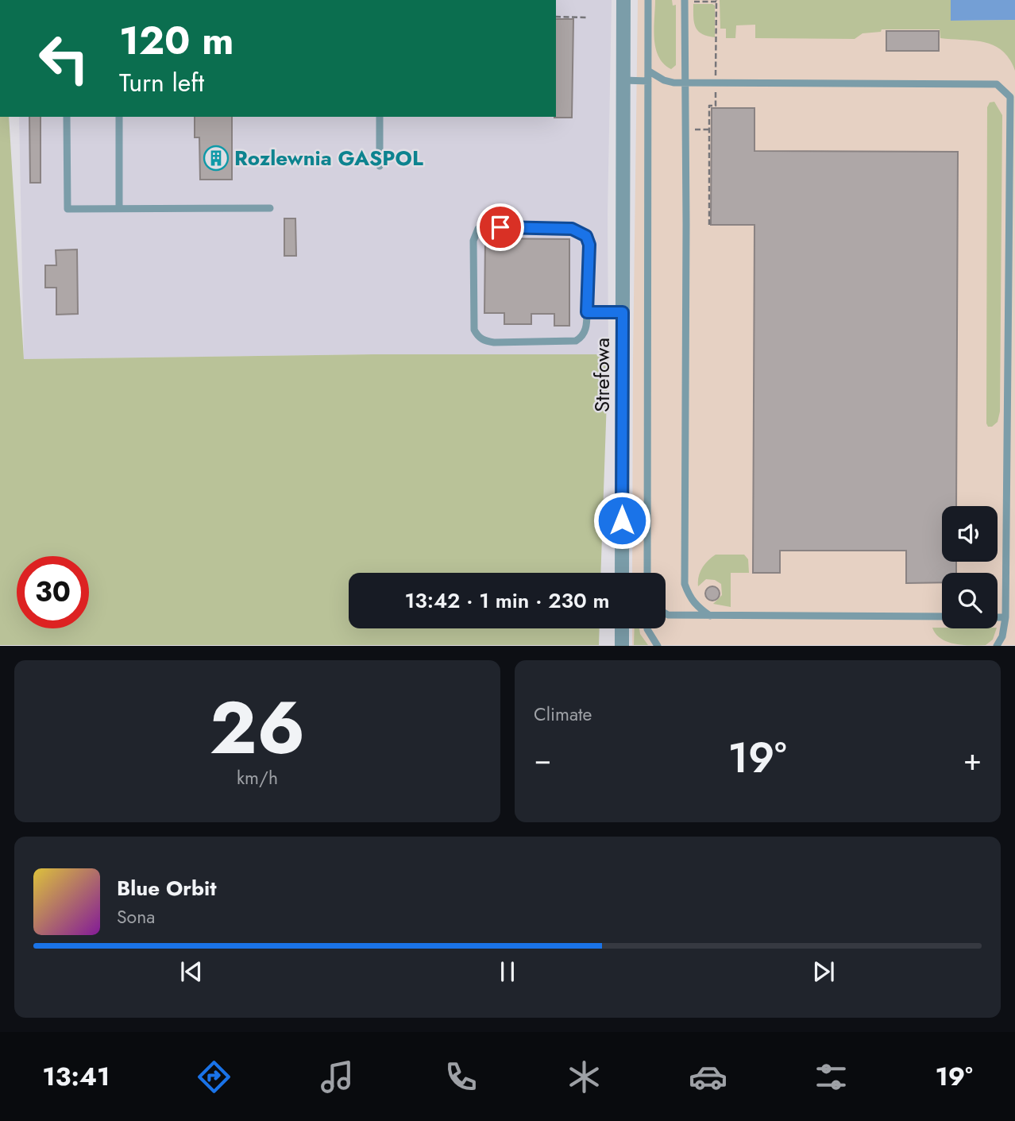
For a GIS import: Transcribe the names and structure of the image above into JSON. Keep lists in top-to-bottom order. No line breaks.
{"streets":{"street":["Strefowa"]},"places":{"building":["Rozlewnia GASPOL"]},"page":{"turn":["120 m","Turn left"],"limit":"30","trip":"13:42 · 1 min · 230 m","tile":[["26","km/h"],"Climate"],"heat":["−","19°","+"],"song":["Blue Orbit","Sona"],"tabs":["13:41","19°"]}}
